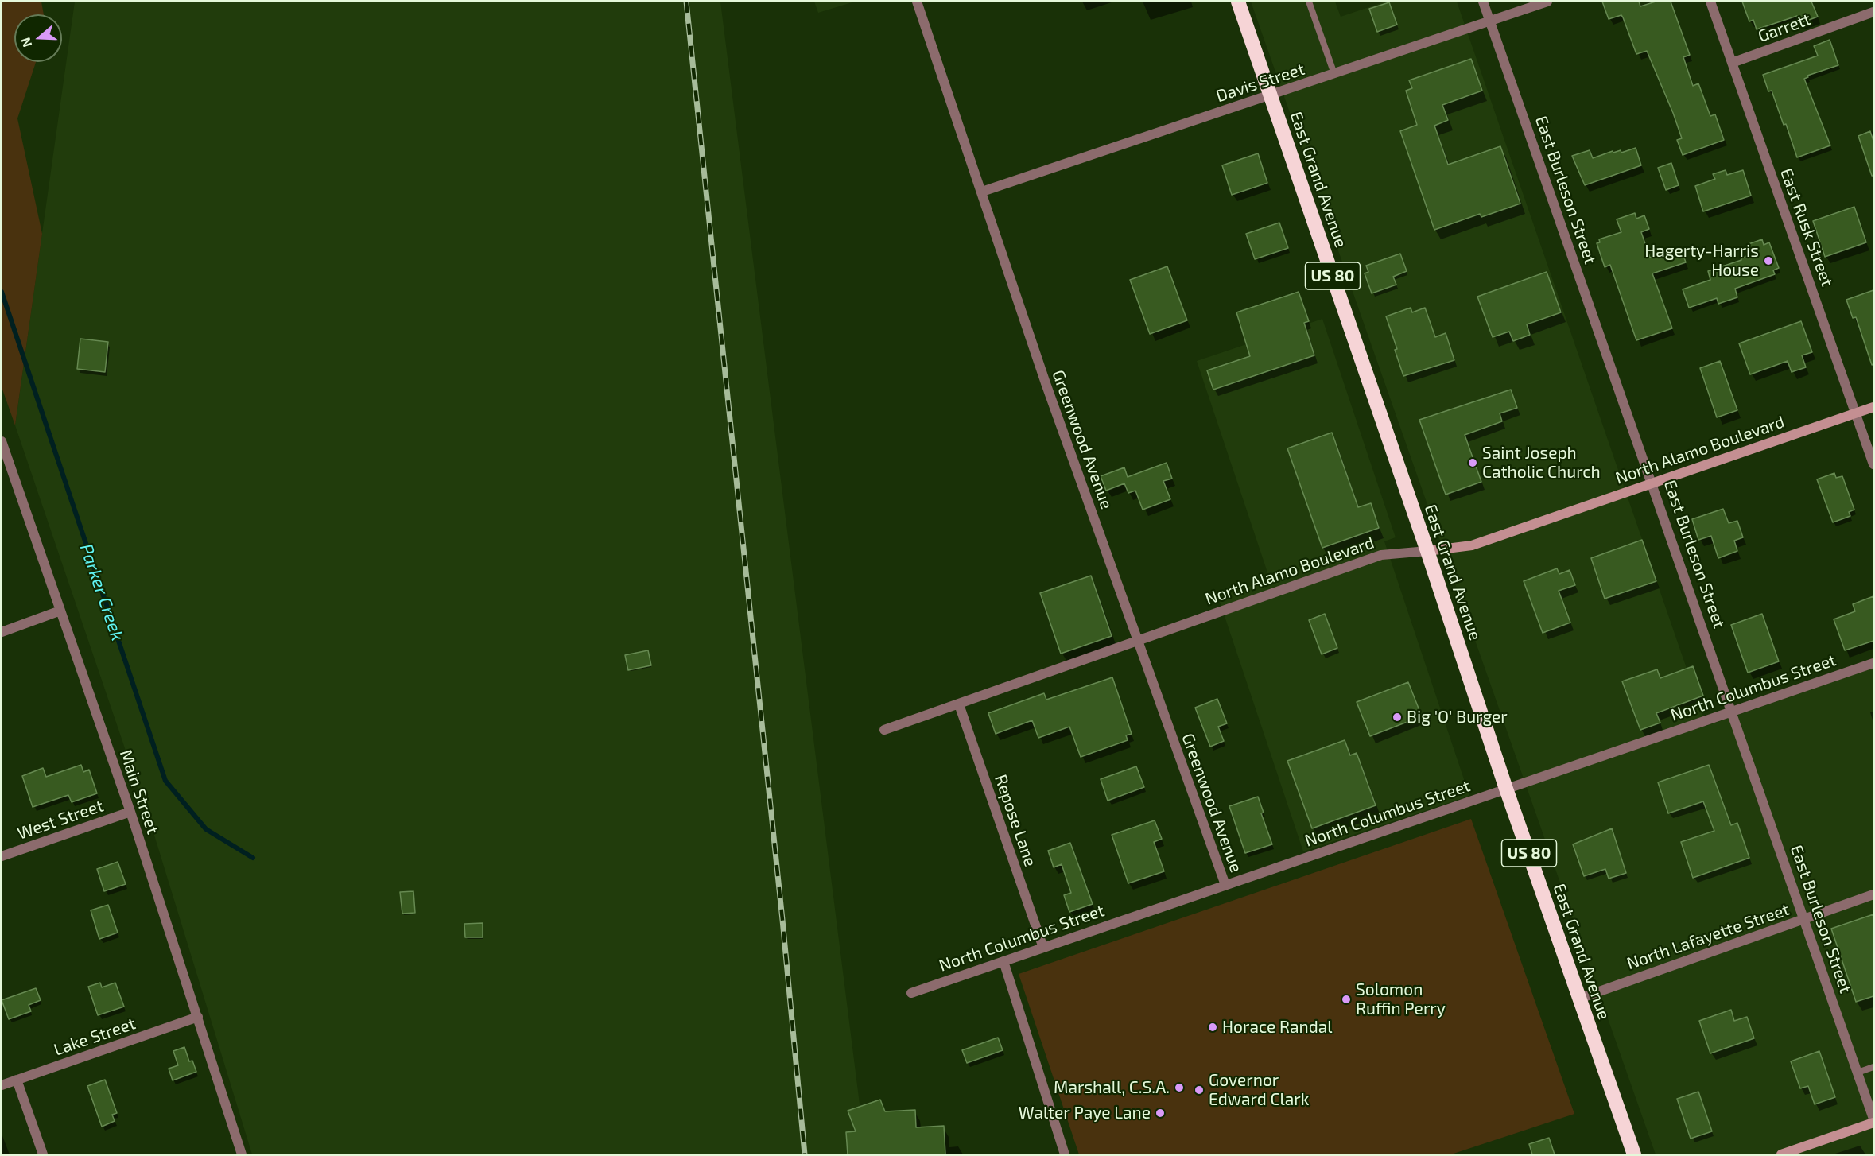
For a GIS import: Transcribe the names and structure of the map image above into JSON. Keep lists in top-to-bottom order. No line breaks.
{"streets":{"highway":["East Grand Avenue","US 80"],"street":["Garrett","Davis Street","East Burleson Street","East Rusk Street","Greenwood Avenue","North Alamo Boulevard","North Columbus Street","Main Street","West Street","Repose Lane","North Lafayette Street","Lake Street"]},"crossings":[["Garrett","East Rusk Street"],["Davis Street","East Grand Avenue"],["Davis Street","East Burleson Street"],["Davis Street","Greenwood Avenue"],["East Grand Avenue","North Alamo Boulevard"],["East Grand Avenue","North Columbus Street"],["East Grand Avenue","North Lafayette Street"],["East Burleson Street","North Alamo Boulevard"],["East Burleson Street","North Columbus Street"],["East Burleson Street","North Lafayette Street"],["East Rusk Street","North Alamo Boulevard"],["Greenwood Avenue","North Alamo Boulevard"],["Greenwood Avenue","North Columbus Street"],["North Alamo Boulevard","Repose Lane"],["North Columbus Street","Repose Lane"],["Main Street","West Street"],["Main Street","Lake Street"]],"water":["Parker Creek"],"places":["Hagerty-Harris House","Saint Joseph Catholic Church","Big 'O' Burger","Solomon Ruffin Perry","Horace Randal","Marshall, C.S.A.","Governor Edward Clark","Walter Paye Lane"],"north":"left"}
